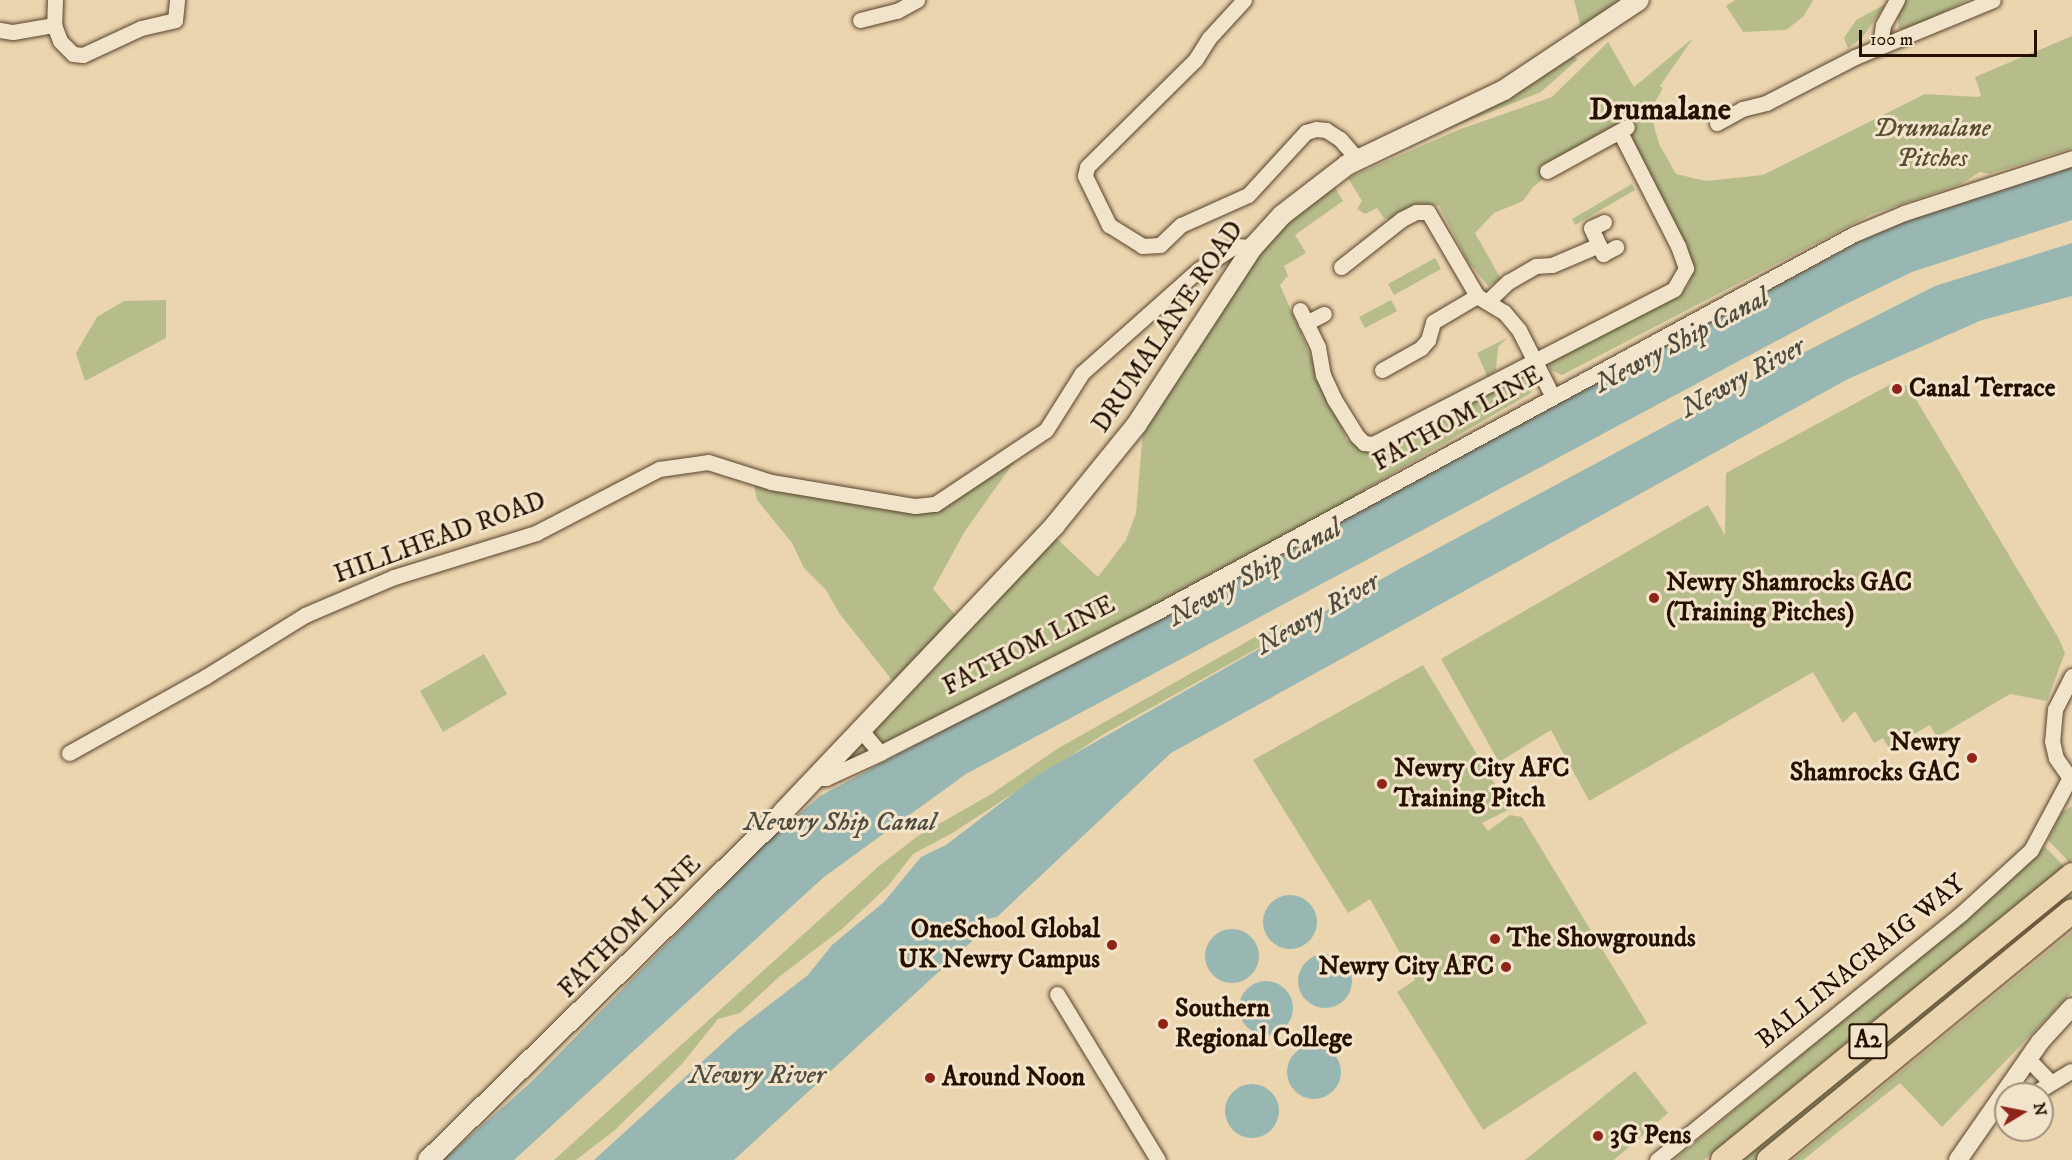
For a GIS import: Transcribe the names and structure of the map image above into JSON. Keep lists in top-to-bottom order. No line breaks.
{"streets":{"highway":["A2"],"main road":["DRUMALANE ROAD","FATHOM LINE"],"street":["HILLHEAD ROAD","BALLINACRAIG WAY"]},"crossings":[["DRUMALANE ROAD","FATHOM LINE"],["DRUMALANE ROAD","HILLHEAD ROAD"]],"districts":["Drumalane"],"water":["Newry Ship Canal","Newry River"],"parks":["Drumalane Pitches"],"places":["Canal Terrace","Newry Shamrocks GAC (Training Pitches)","Newry Shamrocks GAC","Newry City AFC Training Pitch","The Showgrounds","OneSchool Global UK Newry Campus","Newry City AFC","Southern Regional College","Around Noon","3G Pens"],"scale_bar":"100 m","north":"right"}
